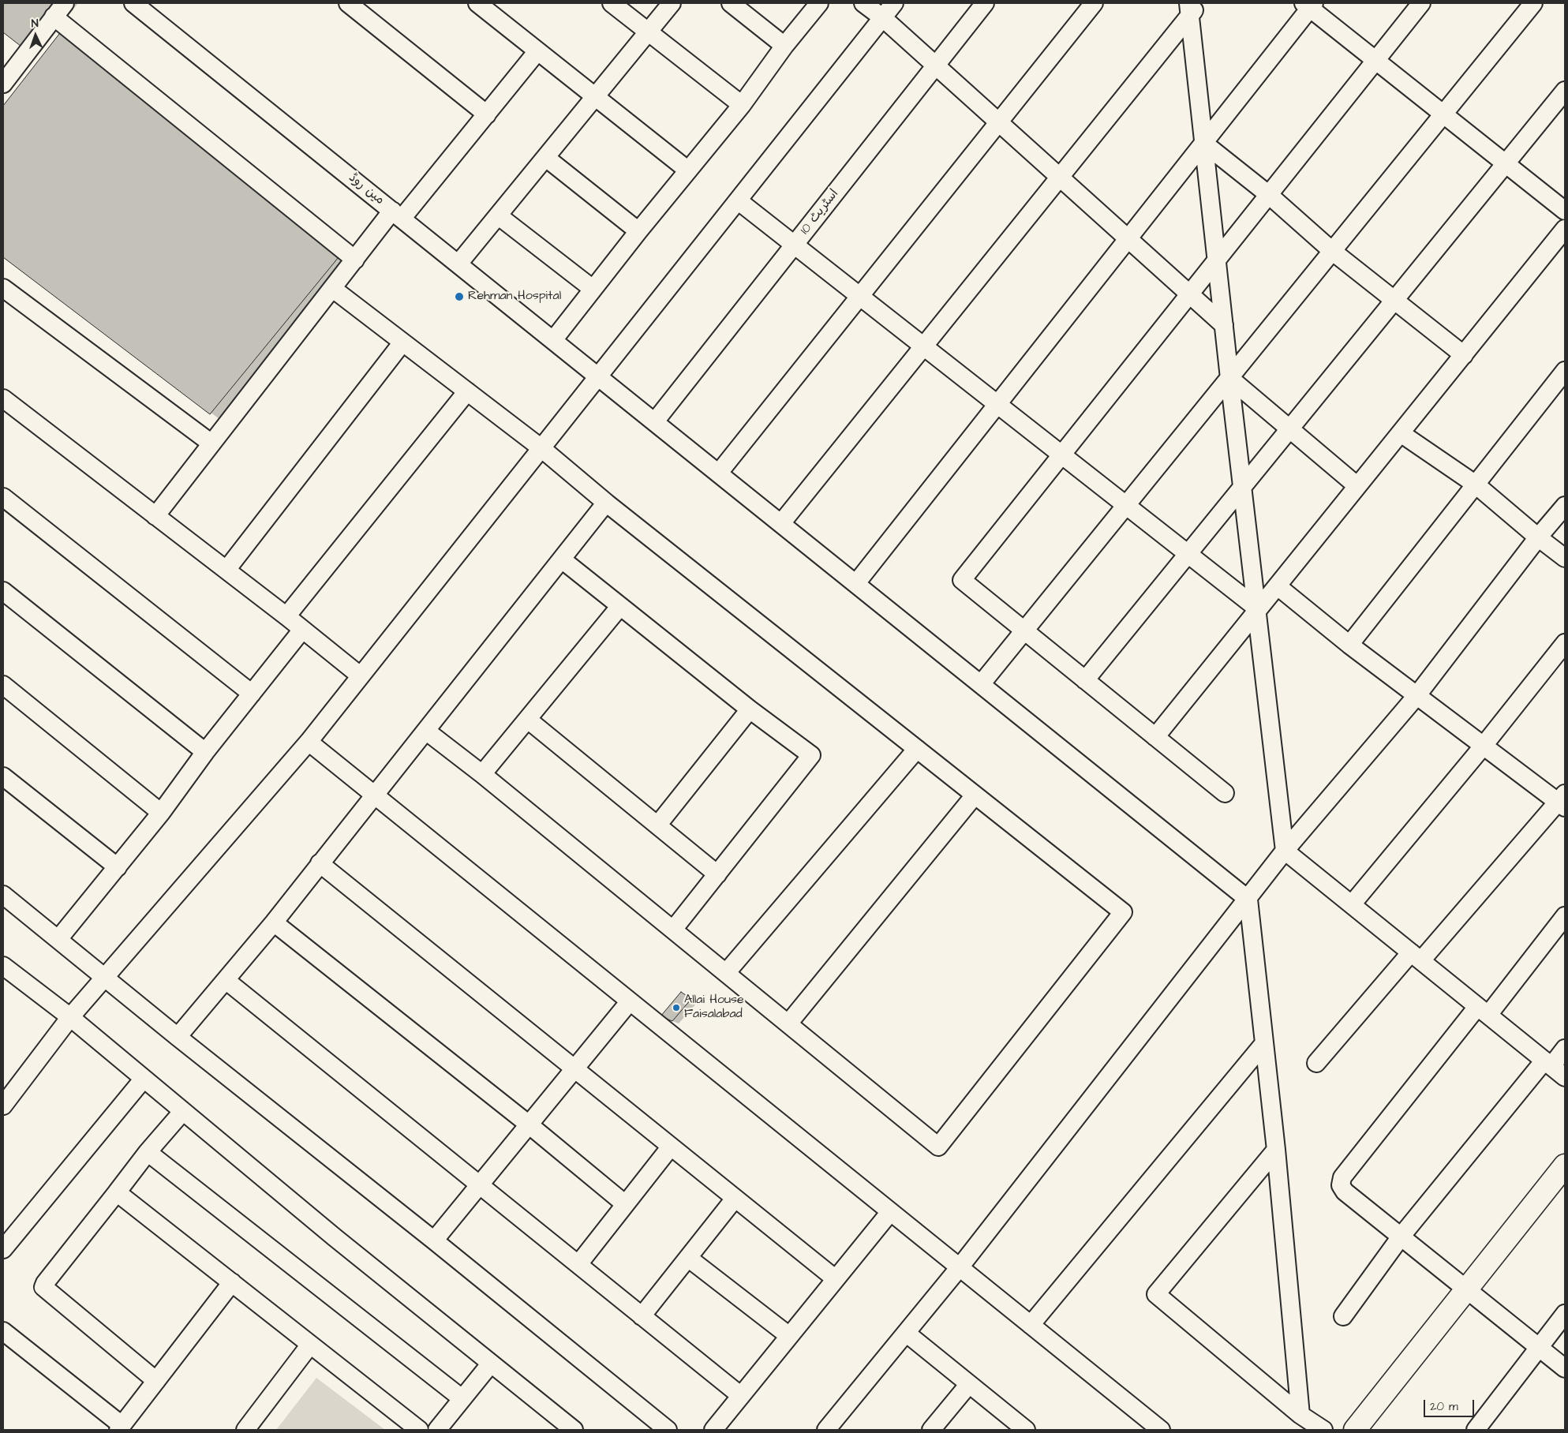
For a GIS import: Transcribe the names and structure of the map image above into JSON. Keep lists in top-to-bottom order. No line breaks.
{"streets":{"street":["مین روڈ","اسٹریٹ 10"]},"crossings":[["مین روڈ","اسٹریٹ 10"]],"places":["Rehman Hospital","Allai House Faisalabad"],"scale_bar":"20 m","north":"top"}
